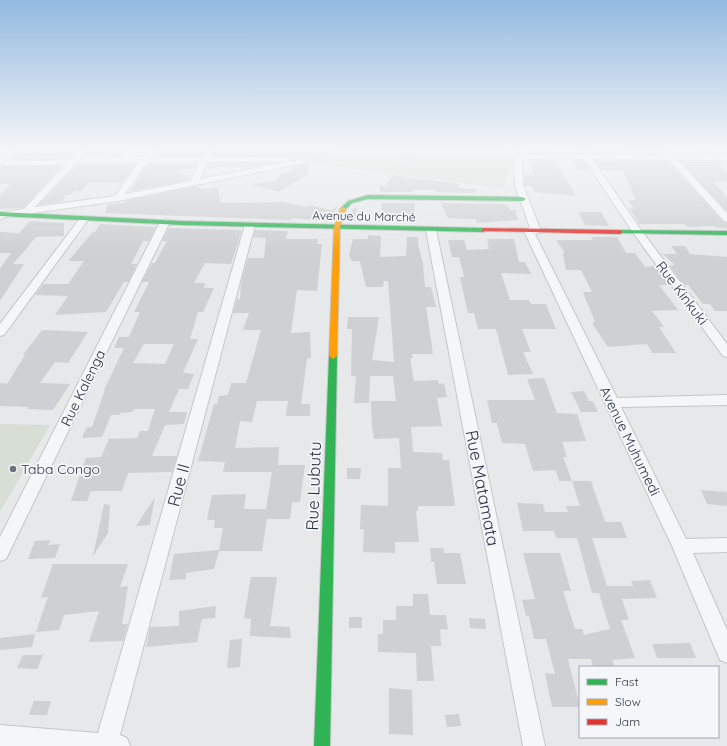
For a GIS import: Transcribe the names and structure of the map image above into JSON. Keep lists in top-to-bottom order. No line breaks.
{"streets":{"street":["Avenue du Marché","Rue Kinkuki","Rue Kalenga","Avenue Muhumedi","Rue II","Rue Lubutu","Rue Matamata"]},"crossings":[["Avenue du Marché","Rue Kinkuki"],["Avenue du Marché","Rue Kalenga"],["Avenue du Marché","Avenue Muhumedi"],["Avenue du Marché","Rue II"],["Avenue du Marché","Rue Lubutu"],["Avenue du Marché","Rue Matamata"],["Avenue Muhumedi","Rue Lubutu"]],"places":["Taba Congo"],"legend":["Fast","Slow","Jam"]}
